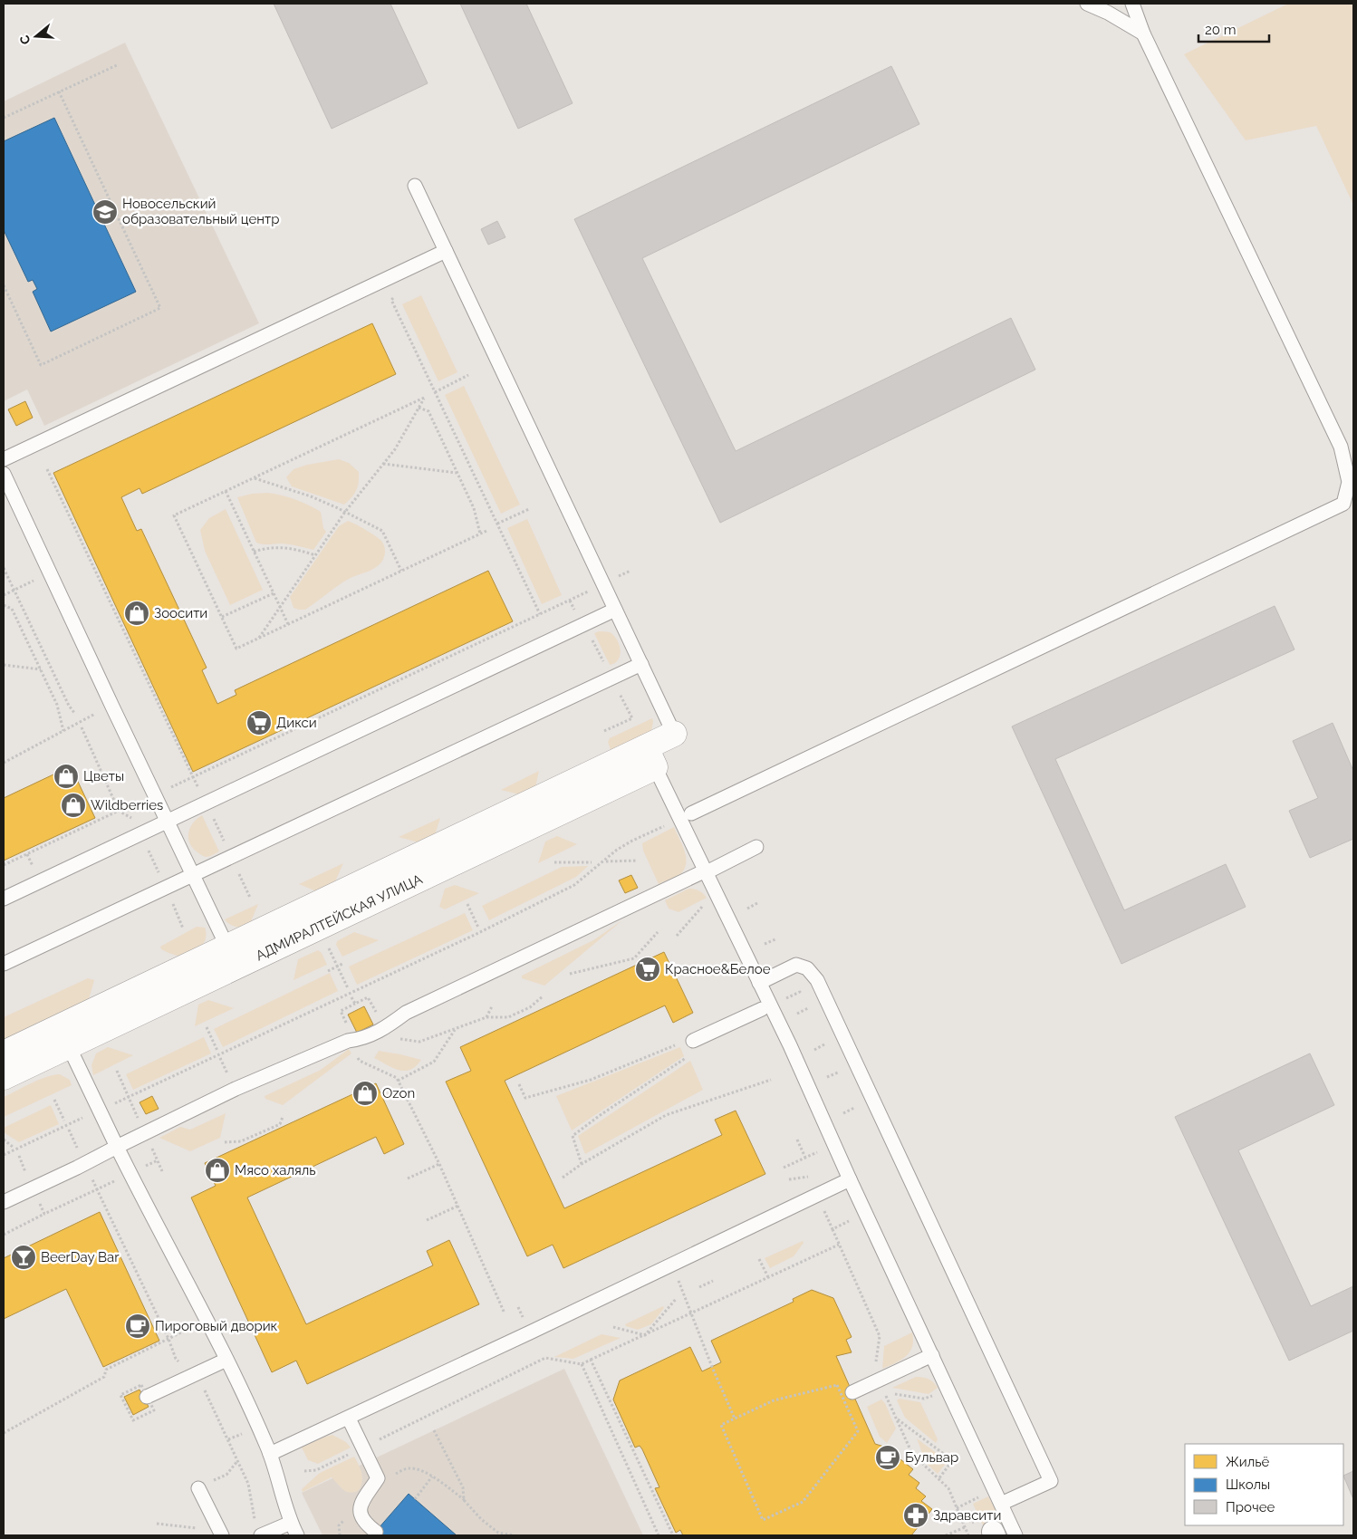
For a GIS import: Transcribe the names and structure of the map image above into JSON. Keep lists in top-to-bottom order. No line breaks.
{"streets":{"street":["АДМИРАЛТЕЙСКАЯ УЛИЦА"]},"places":{"school or university":["Новосельский образовательный центр"],"shop":["Зоосити","Цветы","Wildberries","Ozon","Мясо халяль"],"supermarket":["Дикси","Красное&Белое"],"bar":["BeerDay Bar"],"cafe":["Пироговый дворик","Бульвар"],"pharmacy":["Здравсити"]},"legend":["Жильё","Школы","Прочее"],"scale_bar":"20 m","north":"left"}
